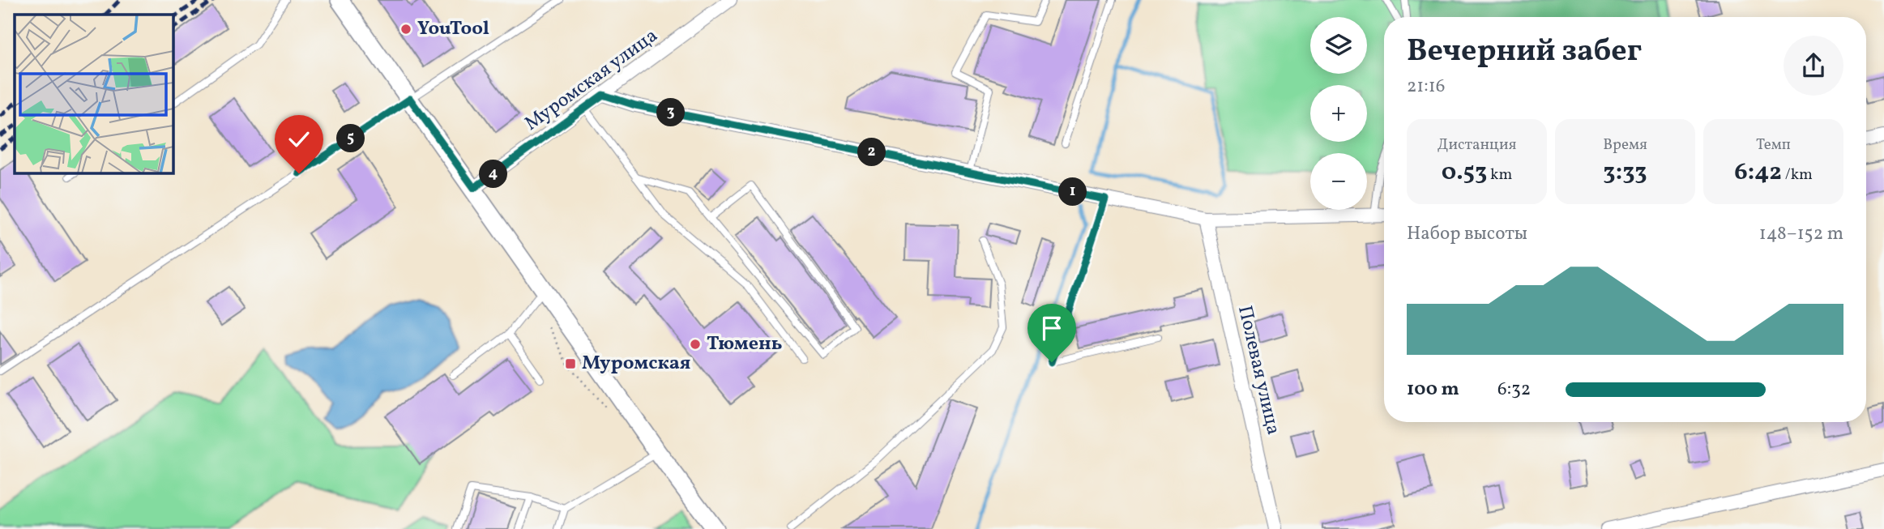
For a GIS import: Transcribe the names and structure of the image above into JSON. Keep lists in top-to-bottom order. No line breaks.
{"streets":{"street":["Муромская улица","Полевая улица"]},"places":{"other":["YouTool","Тюмень"],"transit":["Муромская"]},"page":{"map_buttons":["+","−"],"heading":["Вечерний забег","21:16"],"pins":["3","5","2","4","1"],"stats":[["Дистанция","0.53 km"],["Время","3:33"],["Темп","6:42 /km"]],"chart":["Набор высоты","148–152 m"],"list":[{"name":"100 m","note":"6:32"}]}}
